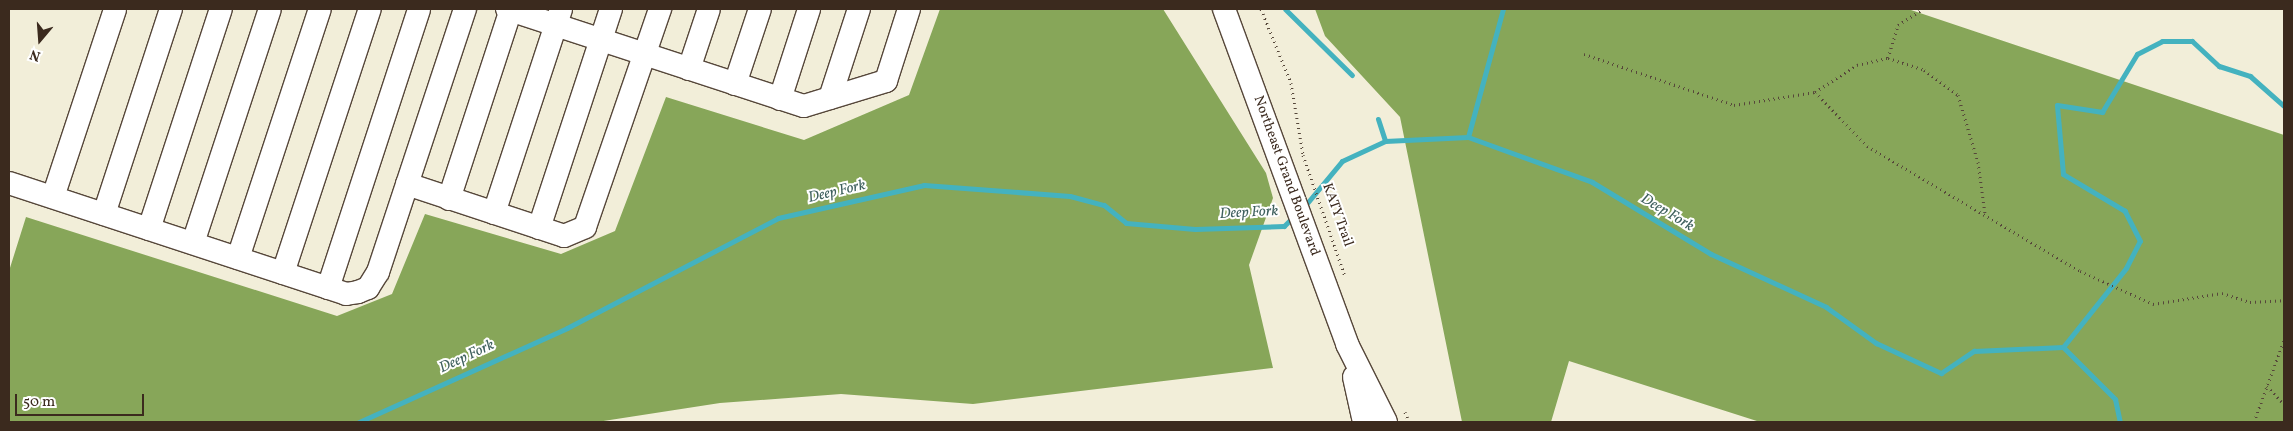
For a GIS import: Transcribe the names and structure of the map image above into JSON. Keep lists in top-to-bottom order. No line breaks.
{"streets":{"street":["Northeast Grand Boulevard"],"path":["KATY Trail"]},"water":["Deep Fork"],"scale_bar":"50 m","north":"bottom"}
